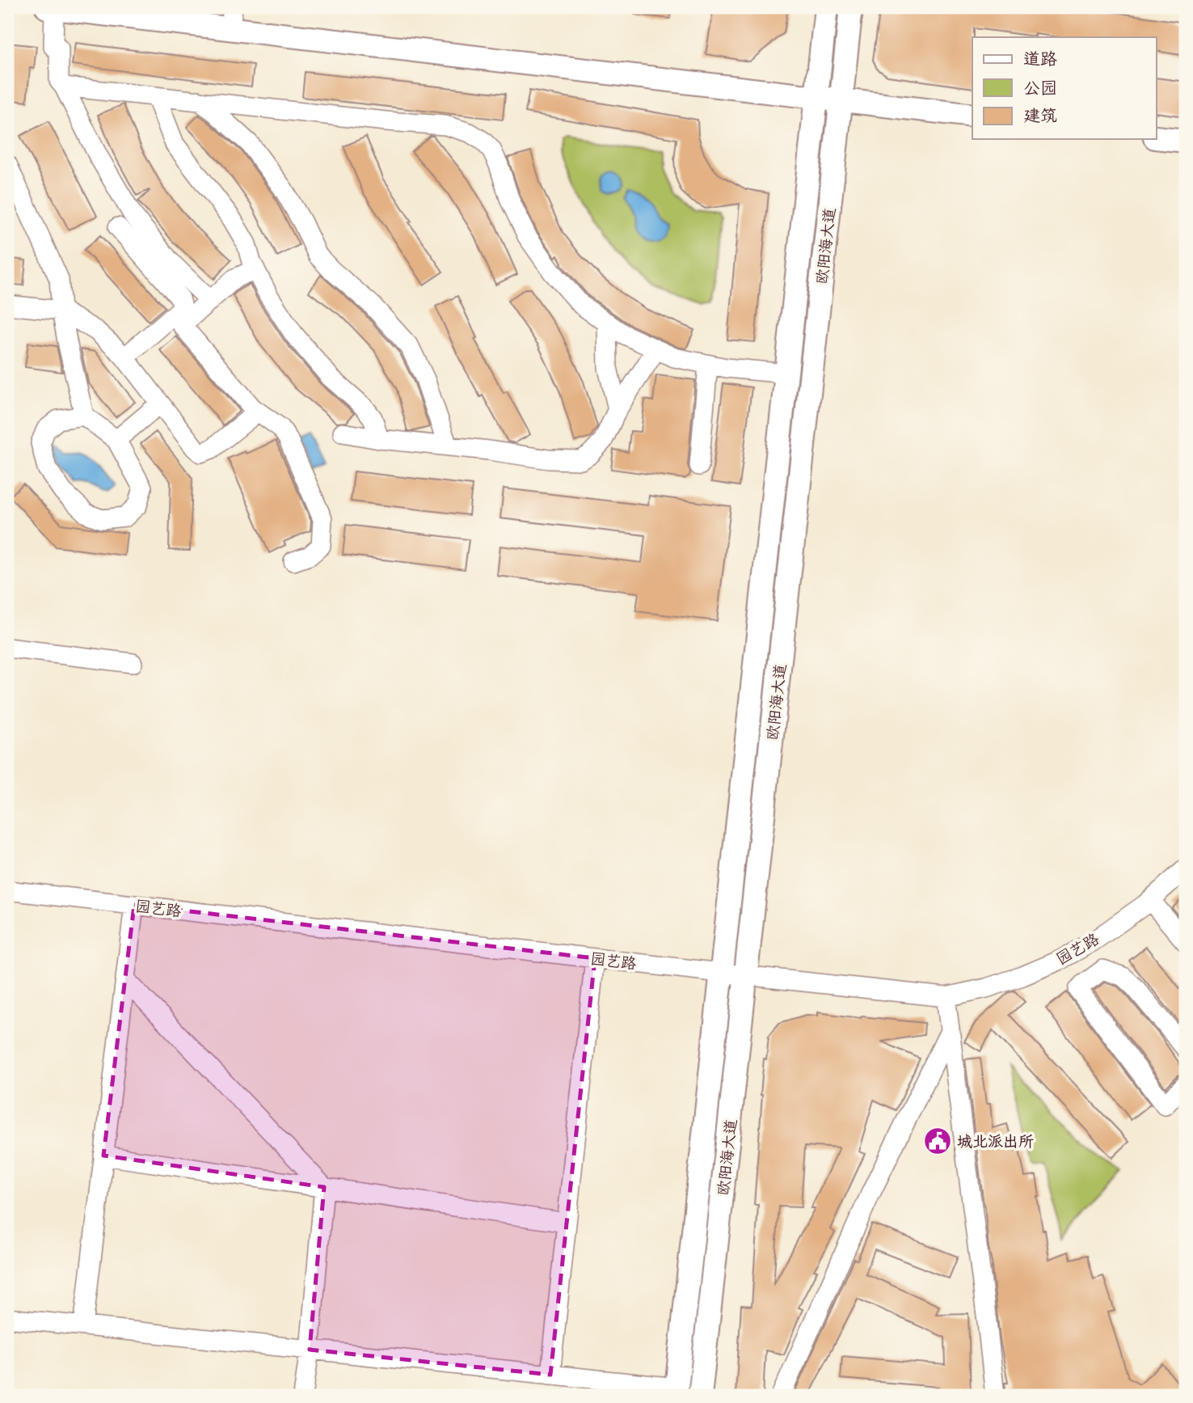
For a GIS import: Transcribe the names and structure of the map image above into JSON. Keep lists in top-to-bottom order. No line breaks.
{"streets":{"main road":["欧阳海大道"],"street":["园艺路"]},"crossings":[["欧阳海大道","园艺路"]],"places":{"public building":["城北派出所"]},"legend":["道路","公园","建筑"]}
